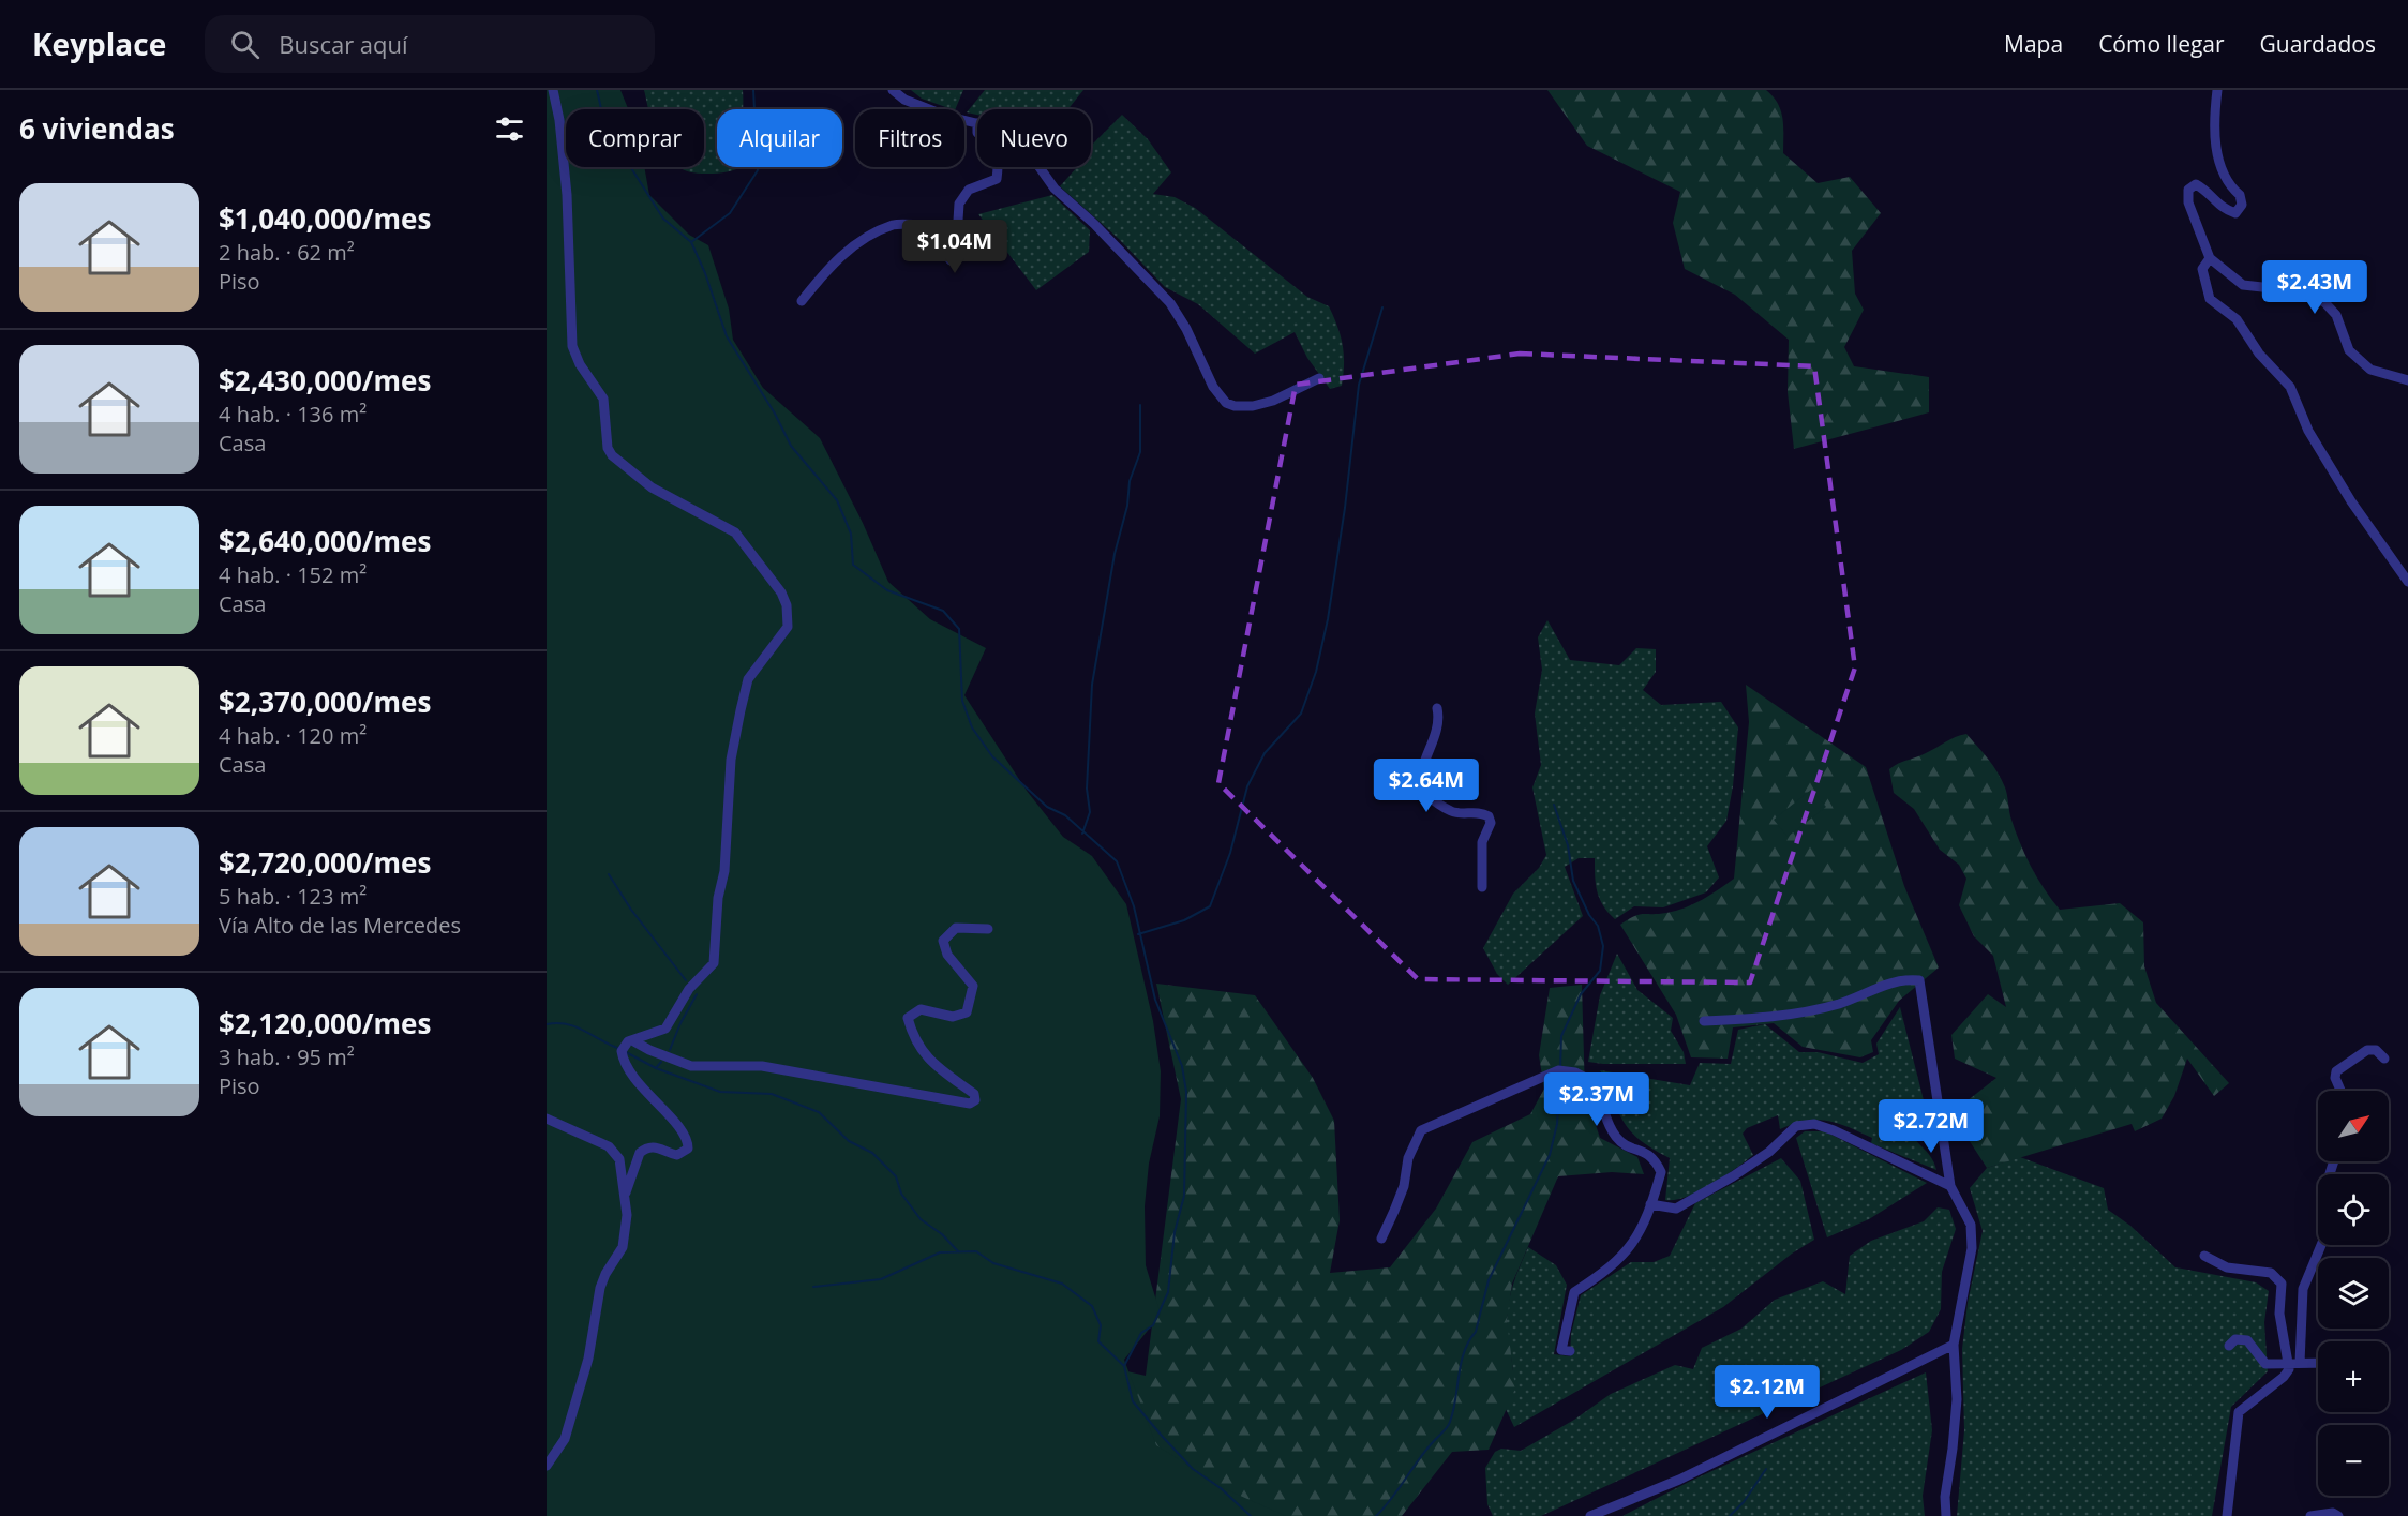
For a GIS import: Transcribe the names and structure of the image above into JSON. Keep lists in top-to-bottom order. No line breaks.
{"north":"top right","page":{"header":"Keyplace","search":"Buscar aquí","nav":["Mapa","Cómo llegar","Guardados"],"heading":"6 viviendas","chip":["Comprar","Alquilar","Filtros","Nuevo"],"list":[{"name":"$1,040,000/mes","note":"2 hab. · 62 m² · Piso"},{"name":"$2,430,000/mes","note":"4 hab. · 136 m² · Casa"},{"name":"$2,640,000/mes","note":"4 hab. · 152 m² · Casa"},{"name":"$2,370,000/mes","note":"4 hab. · 120 m² · Casa"},{"name":"$2,720,000/mes","note":"5 hab. · 123 m² · Vía Alto de las Mercedes"},{"name":"$2,120,000/mes","note":"3 hab. · 95 m² · Piso"}],"price":["$1.04M","$2.43M","$2.64M","$2.37M","$2.72M","$2.12M"],"map_buttons":["+","−"]}}
